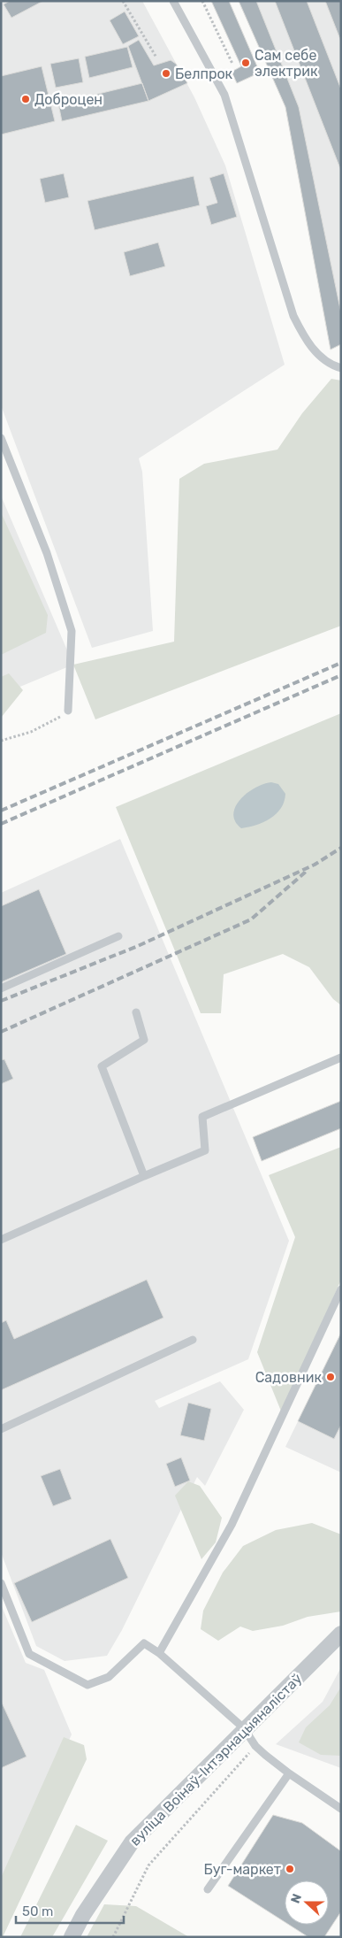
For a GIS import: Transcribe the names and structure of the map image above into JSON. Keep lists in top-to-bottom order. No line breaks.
{"streets":{"street":["вуліца Воінаў-Інтэрнацыяналістаў"]},"places":["Сам себе электрик","Белпрок","Доброцен","Садовник","Буг-маркет"],"scale_bar":"50 m","north":"left"}
